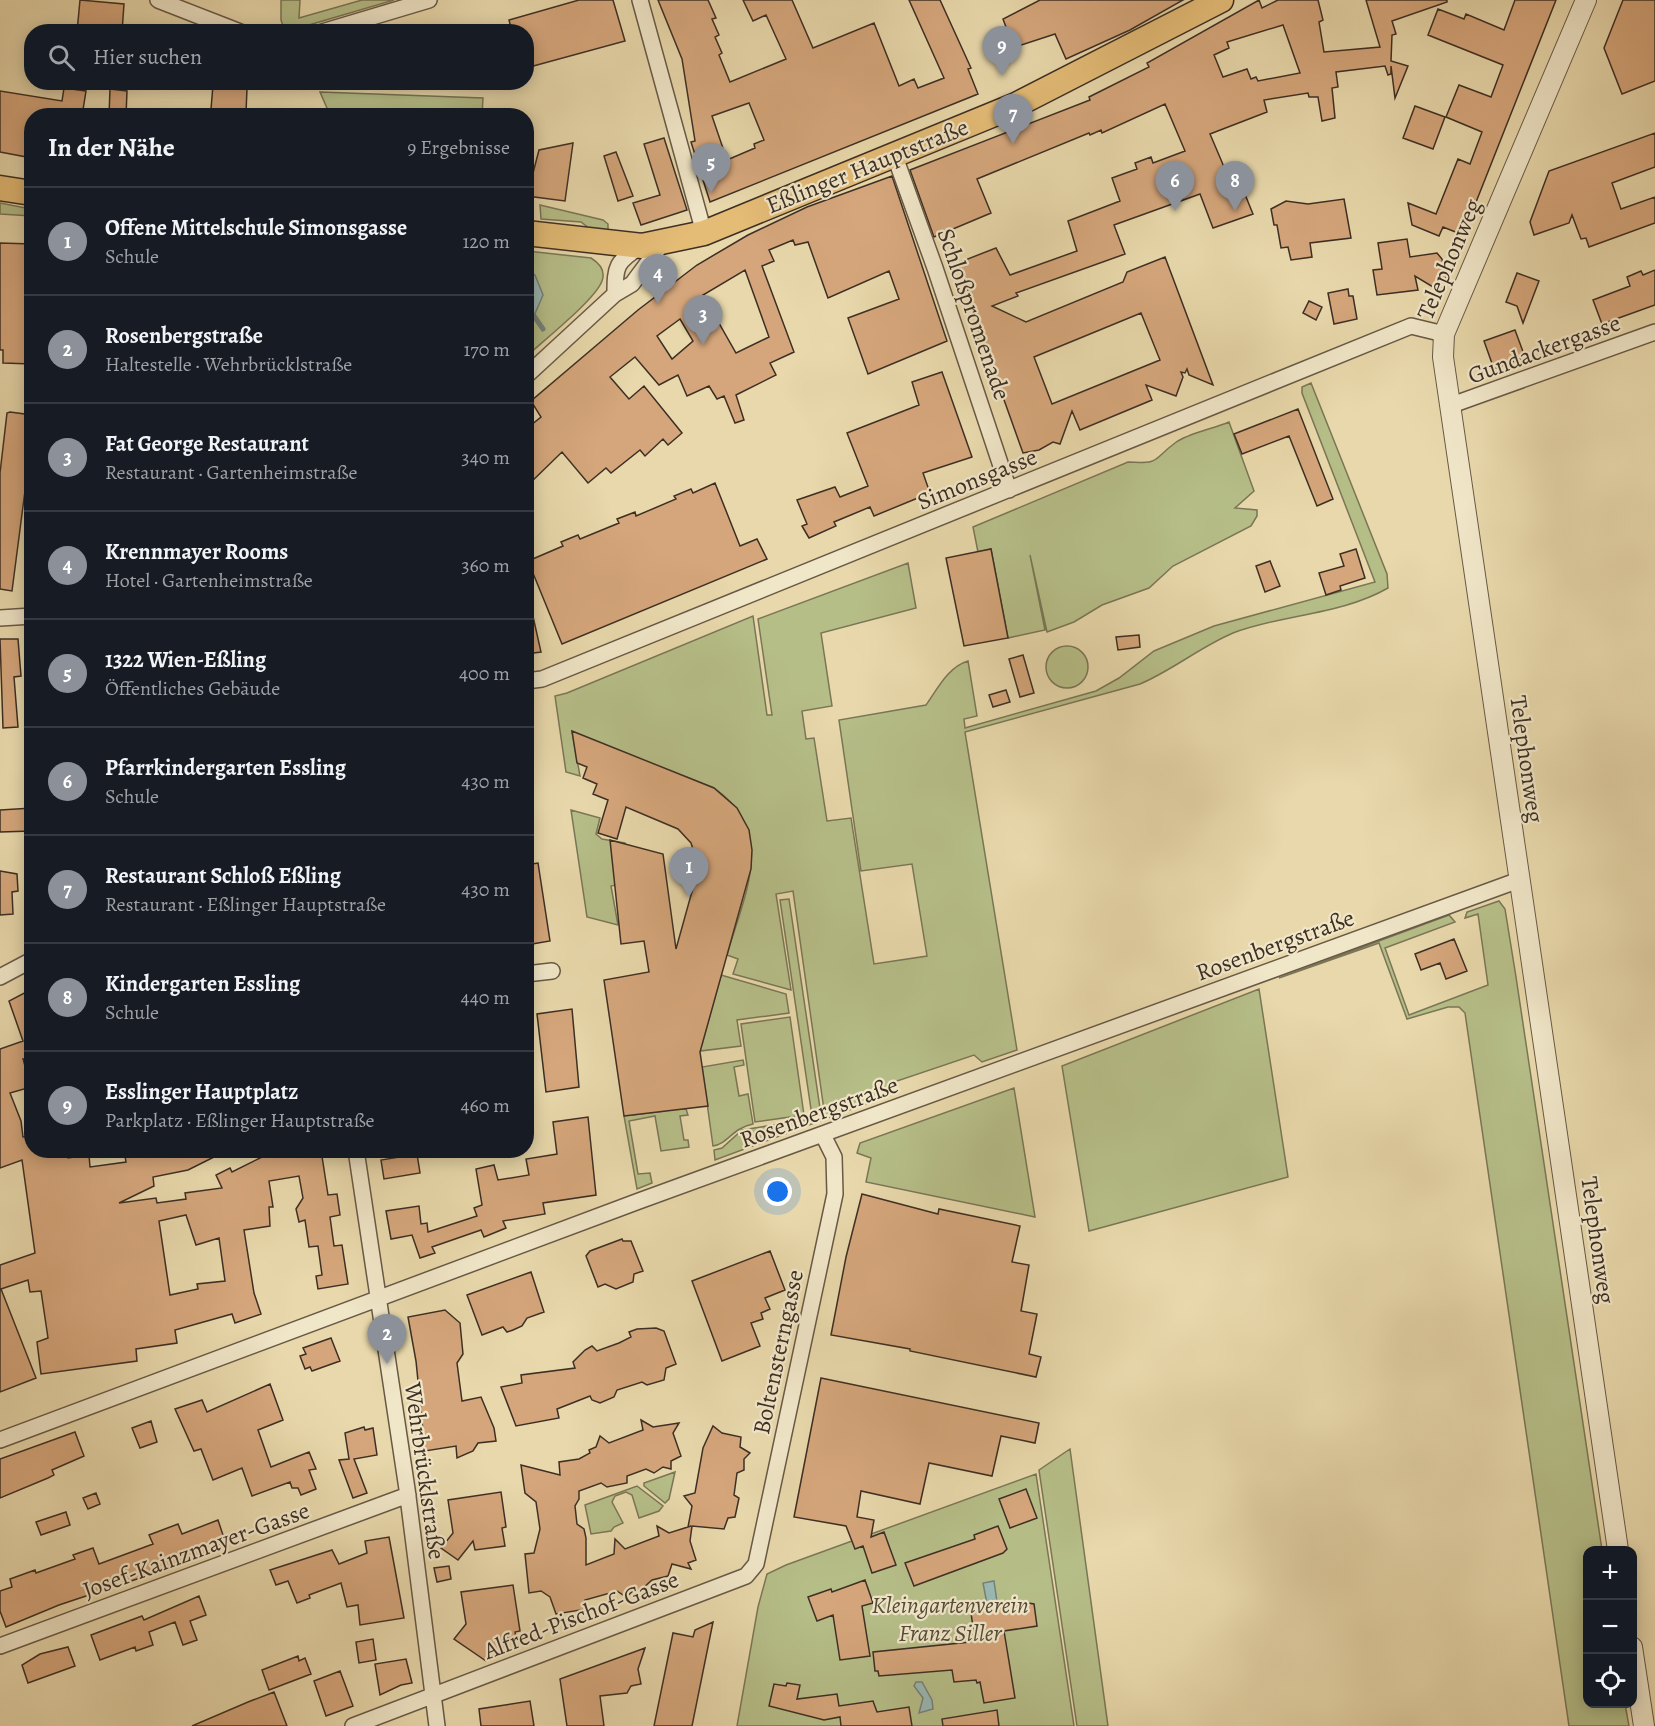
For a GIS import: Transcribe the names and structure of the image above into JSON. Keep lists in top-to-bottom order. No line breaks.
{"streets":{"main road":["Eßlinger Hauptstraße"],"street":["Telephonweg","Schloßpromenade","Gundackergasse","Simonsgasse","Rosenbergstraße","Boltensterngasse","Wehrbrücklstraße","Josef-Kainzmayer-Gasse","Alfred-Pischof-Gasse"]},"crossings":[["Eßlinger Hauptstraße","Schloßpromenade"],["Telephonweg","Gundackergasse"],["Telephonweg","Simonsgasse"],["Telephonweg","Rosenbergstraße"],["Schloßpromenade","Simonsgasse"],["Rosenbergstraße","Boltensterngasse"],["Rosenbergstraße","Wehrbrücklstraße"],["Boltensterngasse","Alfred-Pischof-Gasse"],["Wehrbrücklstraße","Josef-Kainzmayer-Gasse"],["Wehrbrücklstraße","Alfred-Pischof-Gasse"]],"parks":["Kleingartenverein Franz Siller"],"page":{"search":"Hier suchen","pins":["9","7","5","6","8","4","3","1","2"],"heading":["In der Nähe","9 Ergebnisse"],"list":[{"mark":"1","name":"Offene Mittelschule Simonsgasse","note":"Schule","value":"120 m"},{"mark":"2","name":"Rosenbergstraße","note":"Haltestelle · Wehrbrücklstraße","value":"170 m"},{"mark":"3","name":"Fat George Restaurant","note":"Restaurant · Gartenheimstraße","value":"340 m"},{"mark":"4","name":"Krennmayer Rooms","note":"Hotel · Gartenheimstraße","value":"360 m"},{"mark":"5","name":"1322 Wien-Eßling","note":"Öffentliches Gebäude","value":"400 m"},{"mark":"6","name":"Pfarrkindergarten Essling","note":"Schule","value":"430 m"},{"mark":"7","name":"Restaurant Schloß Eßling","note":"Restaurant · Eßlinger Hauptstraße","value":"430 m"},{"mark":"8","name":"Kindergarten Essling","note":"Schule","value":"440 m"},{"mark":"9","name":"Esslinger Hauptplatz","note":"Parkplatz · Eßlinger Hauptstraße","value":"460 m"}],"map_buttons":["+","−"]}}
